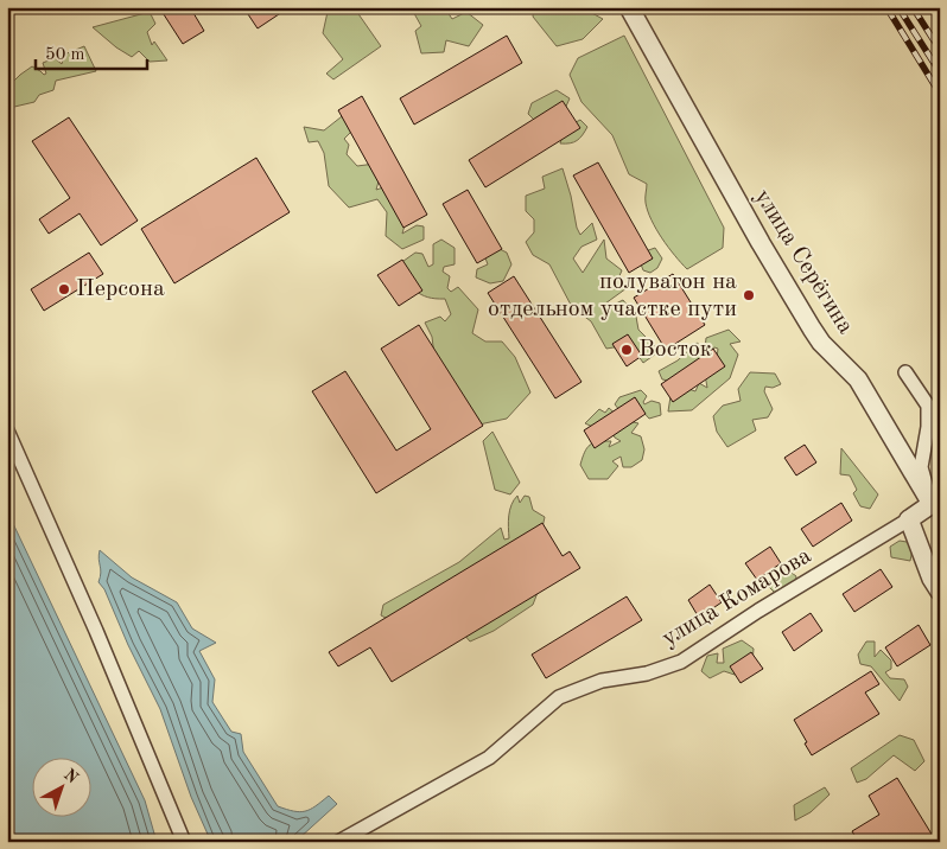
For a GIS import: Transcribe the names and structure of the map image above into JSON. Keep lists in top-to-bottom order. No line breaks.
{"streets":{"street":["улица Серёгина","улица Комарова"]},"places":["Персона","полувагон на отдельном участке пути","Восток"],"scale_bar":"50 m","north":"top right"}
